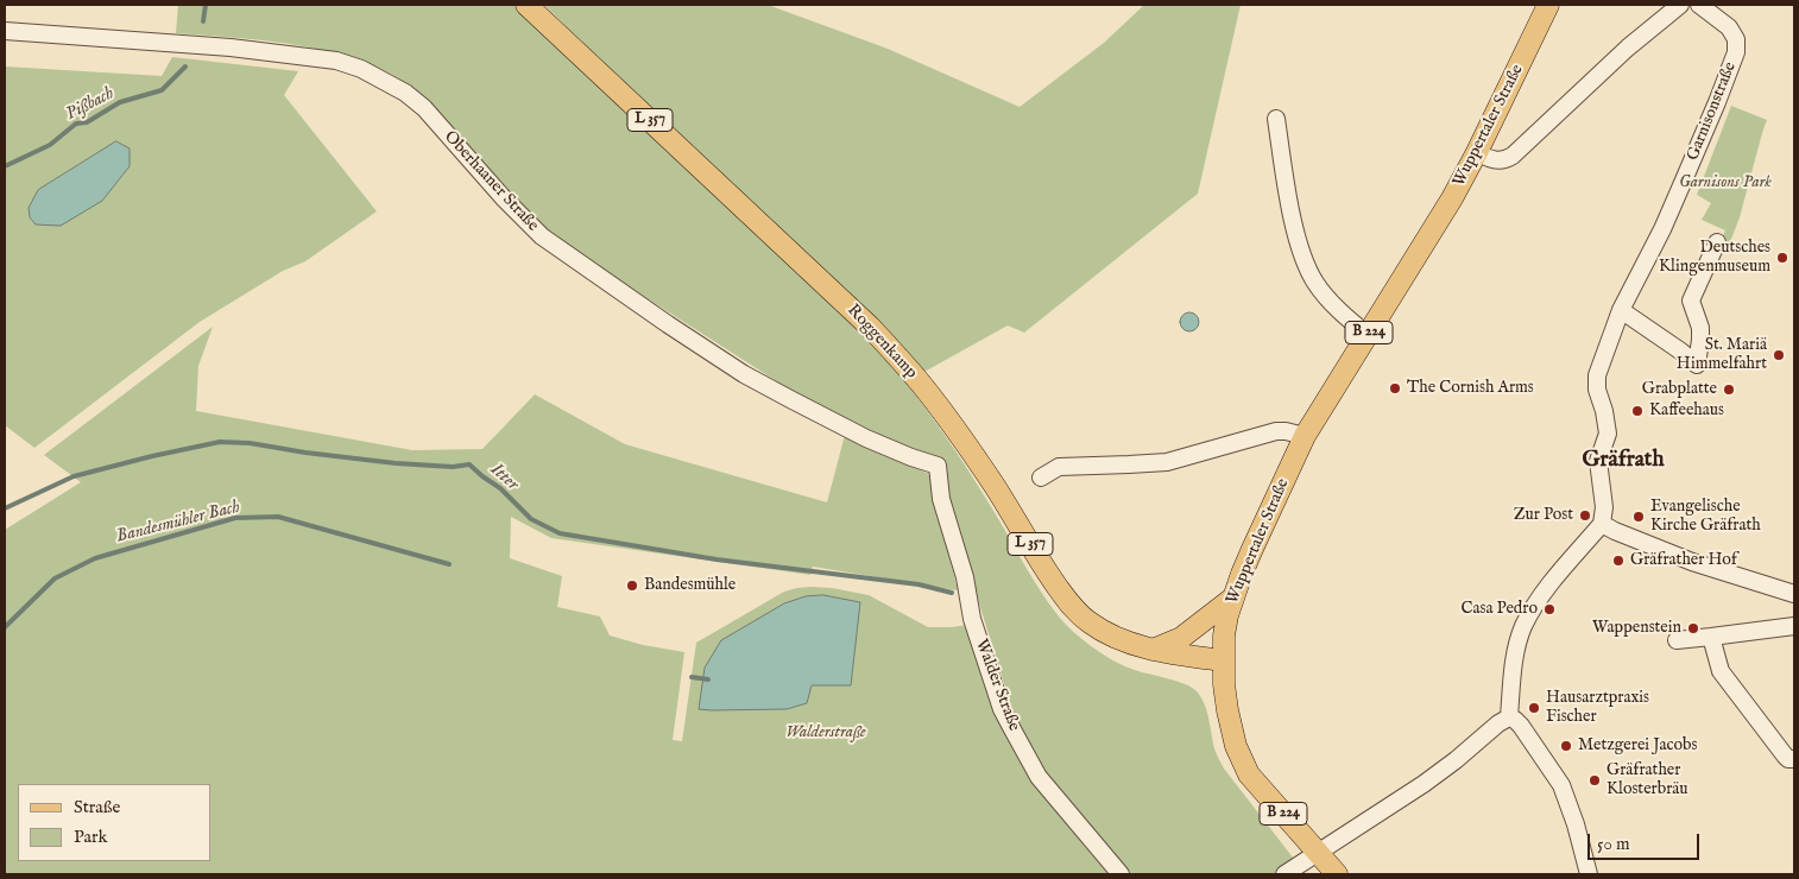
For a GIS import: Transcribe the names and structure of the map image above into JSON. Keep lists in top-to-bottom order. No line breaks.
{"streets":{"main road":["L 357","Wuppertaler Straße","B 224","Roggenkamp"],"street":["Garnisonstraße","Oberhaaner Straße","Walder Straße"]},"crossings":[["Wuppertaler Straße","Roggenkamp"],["Oberhaaner Straße","Walder Straße"]],"districts":["Gräfrath"],"water":["Pißbach","Itter","Bandesmühler Bach"],"parks":["Garnisons Park","Walderstraße"],"places":["Deutsches Klingenmuseum","St. Mariä Himmelfahrt","The Cornish Arms","Grabplatte","Kaffeehaus","Zur Post","Evangelische Kirche Gräfrath","Gräfrather Hof","Bandesmühle","Casa Pedro","Wappenstein","Hausarztpraxis Fischer","Metzgerei Jacobs","Gräfrather Klosterbräu"],"legend":["Straße","Park"],"scale_bar":"50 m"}
